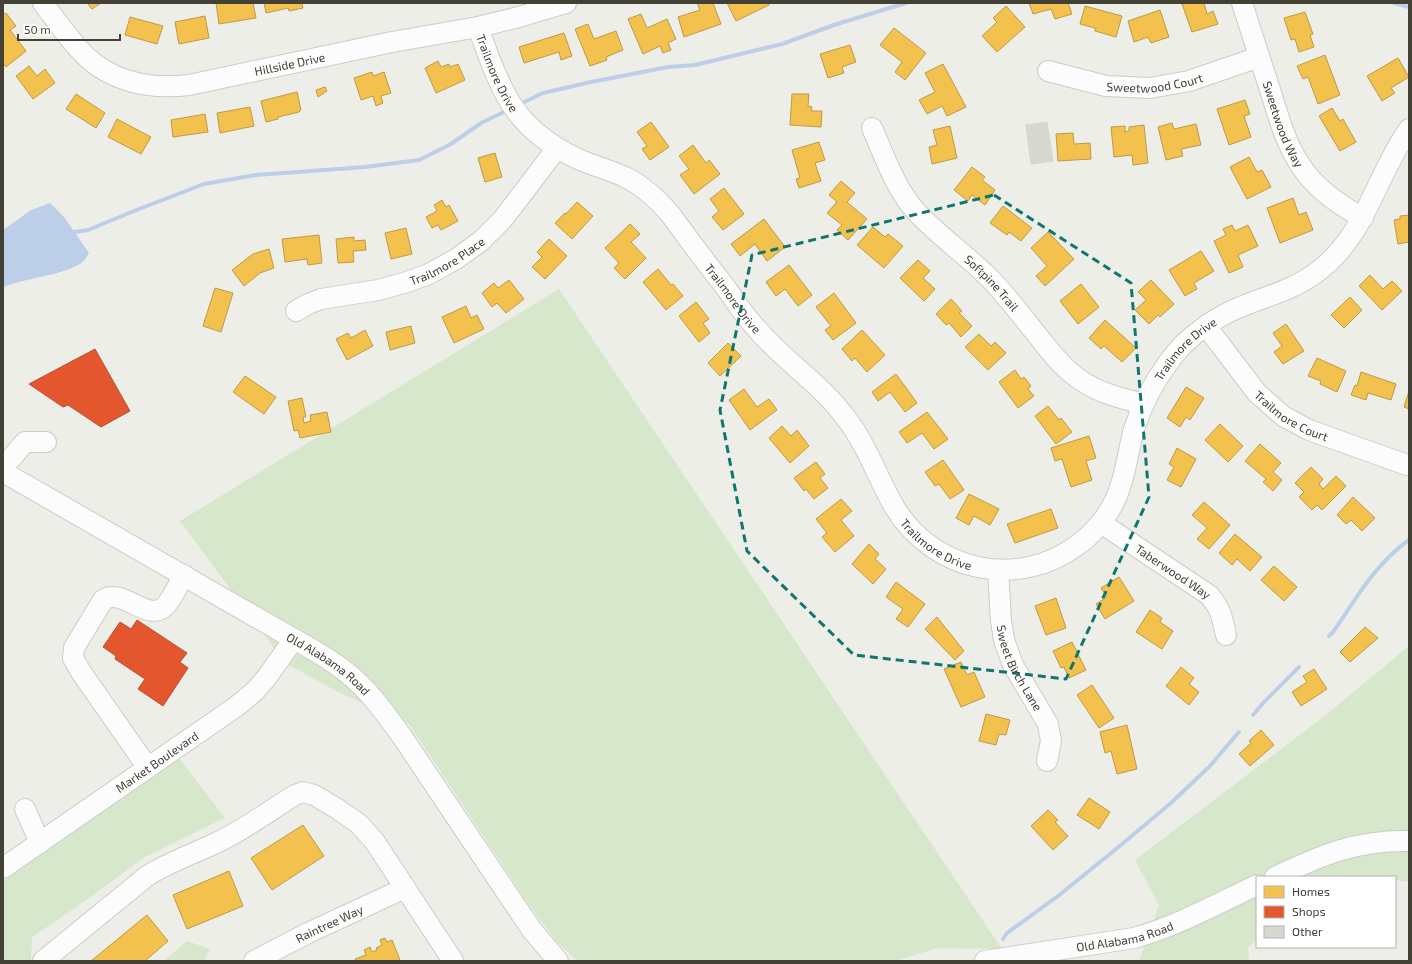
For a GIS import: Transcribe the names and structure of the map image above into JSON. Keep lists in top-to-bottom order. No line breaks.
{"streets":{"street":["Hillside Drive","Trailmore Drive","Sweetwood Court","Sweetwood Way","Trailmore Place","Softpine Trail","Trailmore Court","Taberwood Way","Old Alabama Road","Sweet Birch Lane","Market Boulevard","Raintree Way"]},"crossings":[["Hillside Drive","Trailmore Drive"],["Trailmore Drive","Sweetwood Way"],["Trailmore Drive","Trailmore Place"],["Trailmore Drive","Softpine Trail"],["Trailmore Drive","Trailmore Court"],["Trailmore Drive","Taberwood Way"],["Trailmore Drive","Sweet Birch Lane"],["Sweetwood Court","Sweetwood Way"],["Old Alabama Road","Market Boulevard"]],"legend":["Homes","Shops","Other"],"scale_bar":"50 m"}
